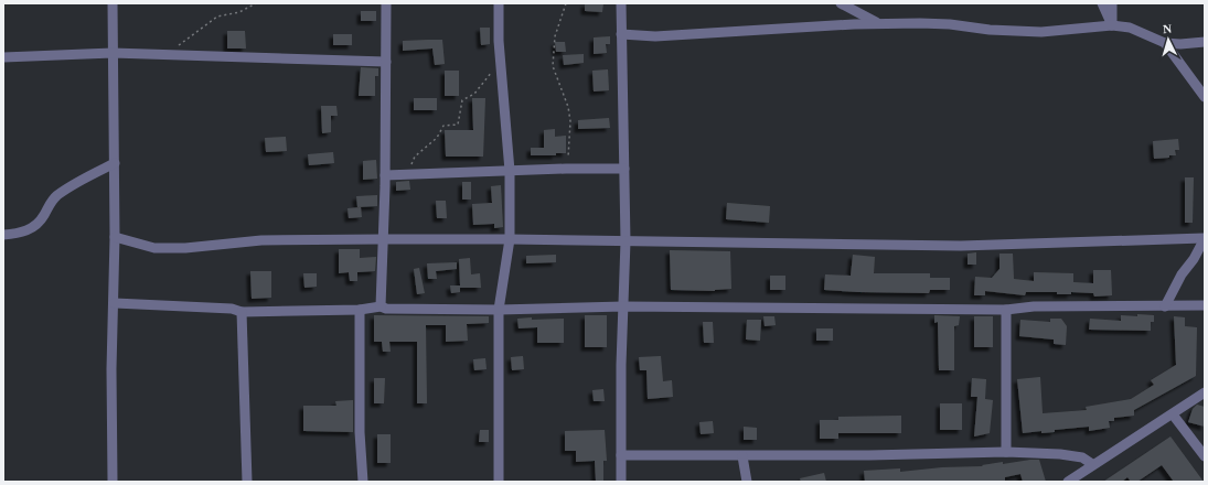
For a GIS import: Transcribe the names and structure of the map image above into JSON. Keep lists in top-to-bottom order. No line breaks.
{"north":"top"}
